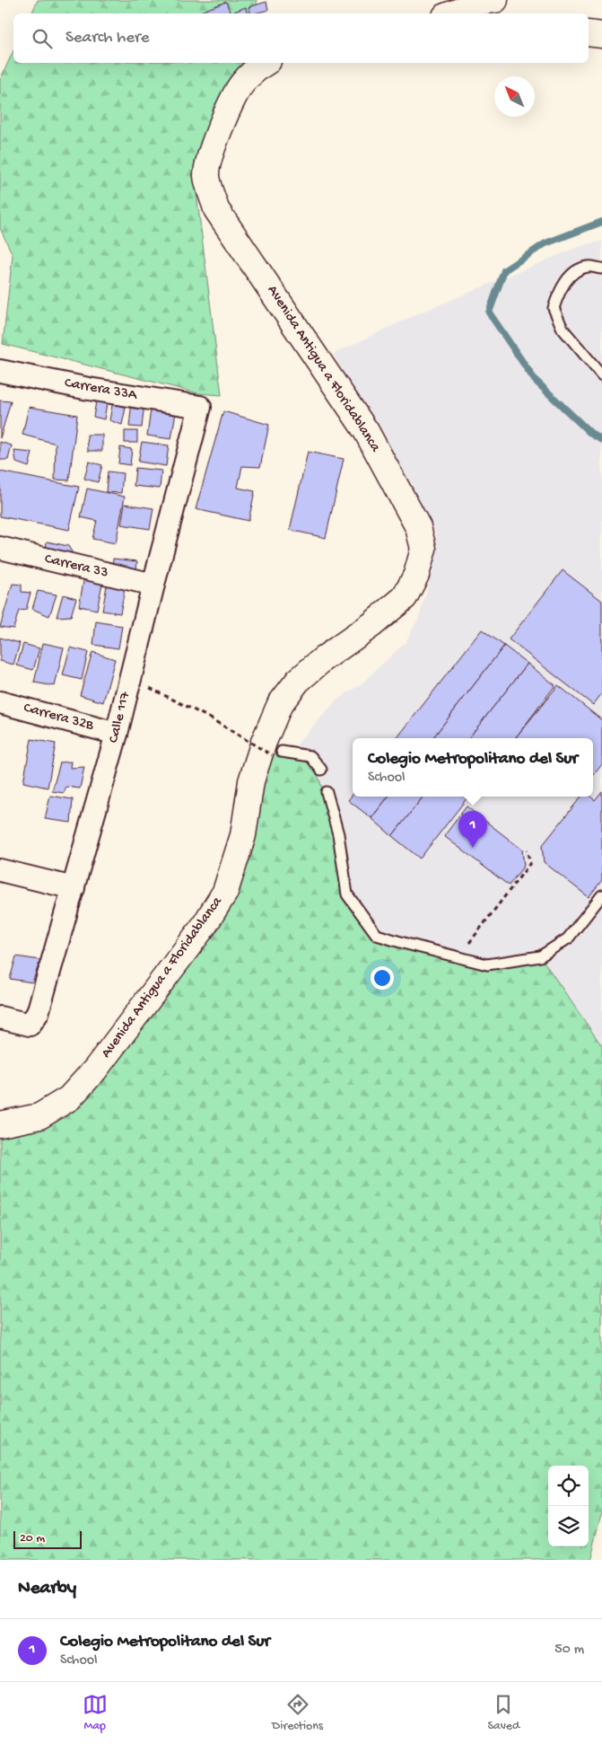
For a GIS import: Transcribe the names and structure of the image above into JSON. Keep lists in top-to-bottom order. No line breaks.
{"streets":{"street":["Avenida Antigua a Floridablanca","Carrera 33A","Carrera 33","Carrera 32B","Calle 117"]},"crossings":[["Carrera 33A","Calle 117"],["Carrera 33","Calle 117"],["Carrera 32B","Calle 117"]],"scale_bar":"20 m","north":"top left","page":{"search":"Search here","popup":["Colegio Metropolitano del Sur","School"],"pins":"1","scale":"20 m","heading":"Nearby","list":[{"mark":"1","name":"Colegio Metropolitano del Sur","note":"School","value":"50 m"}],"nav":["Map","Directions","Saved"]}}
